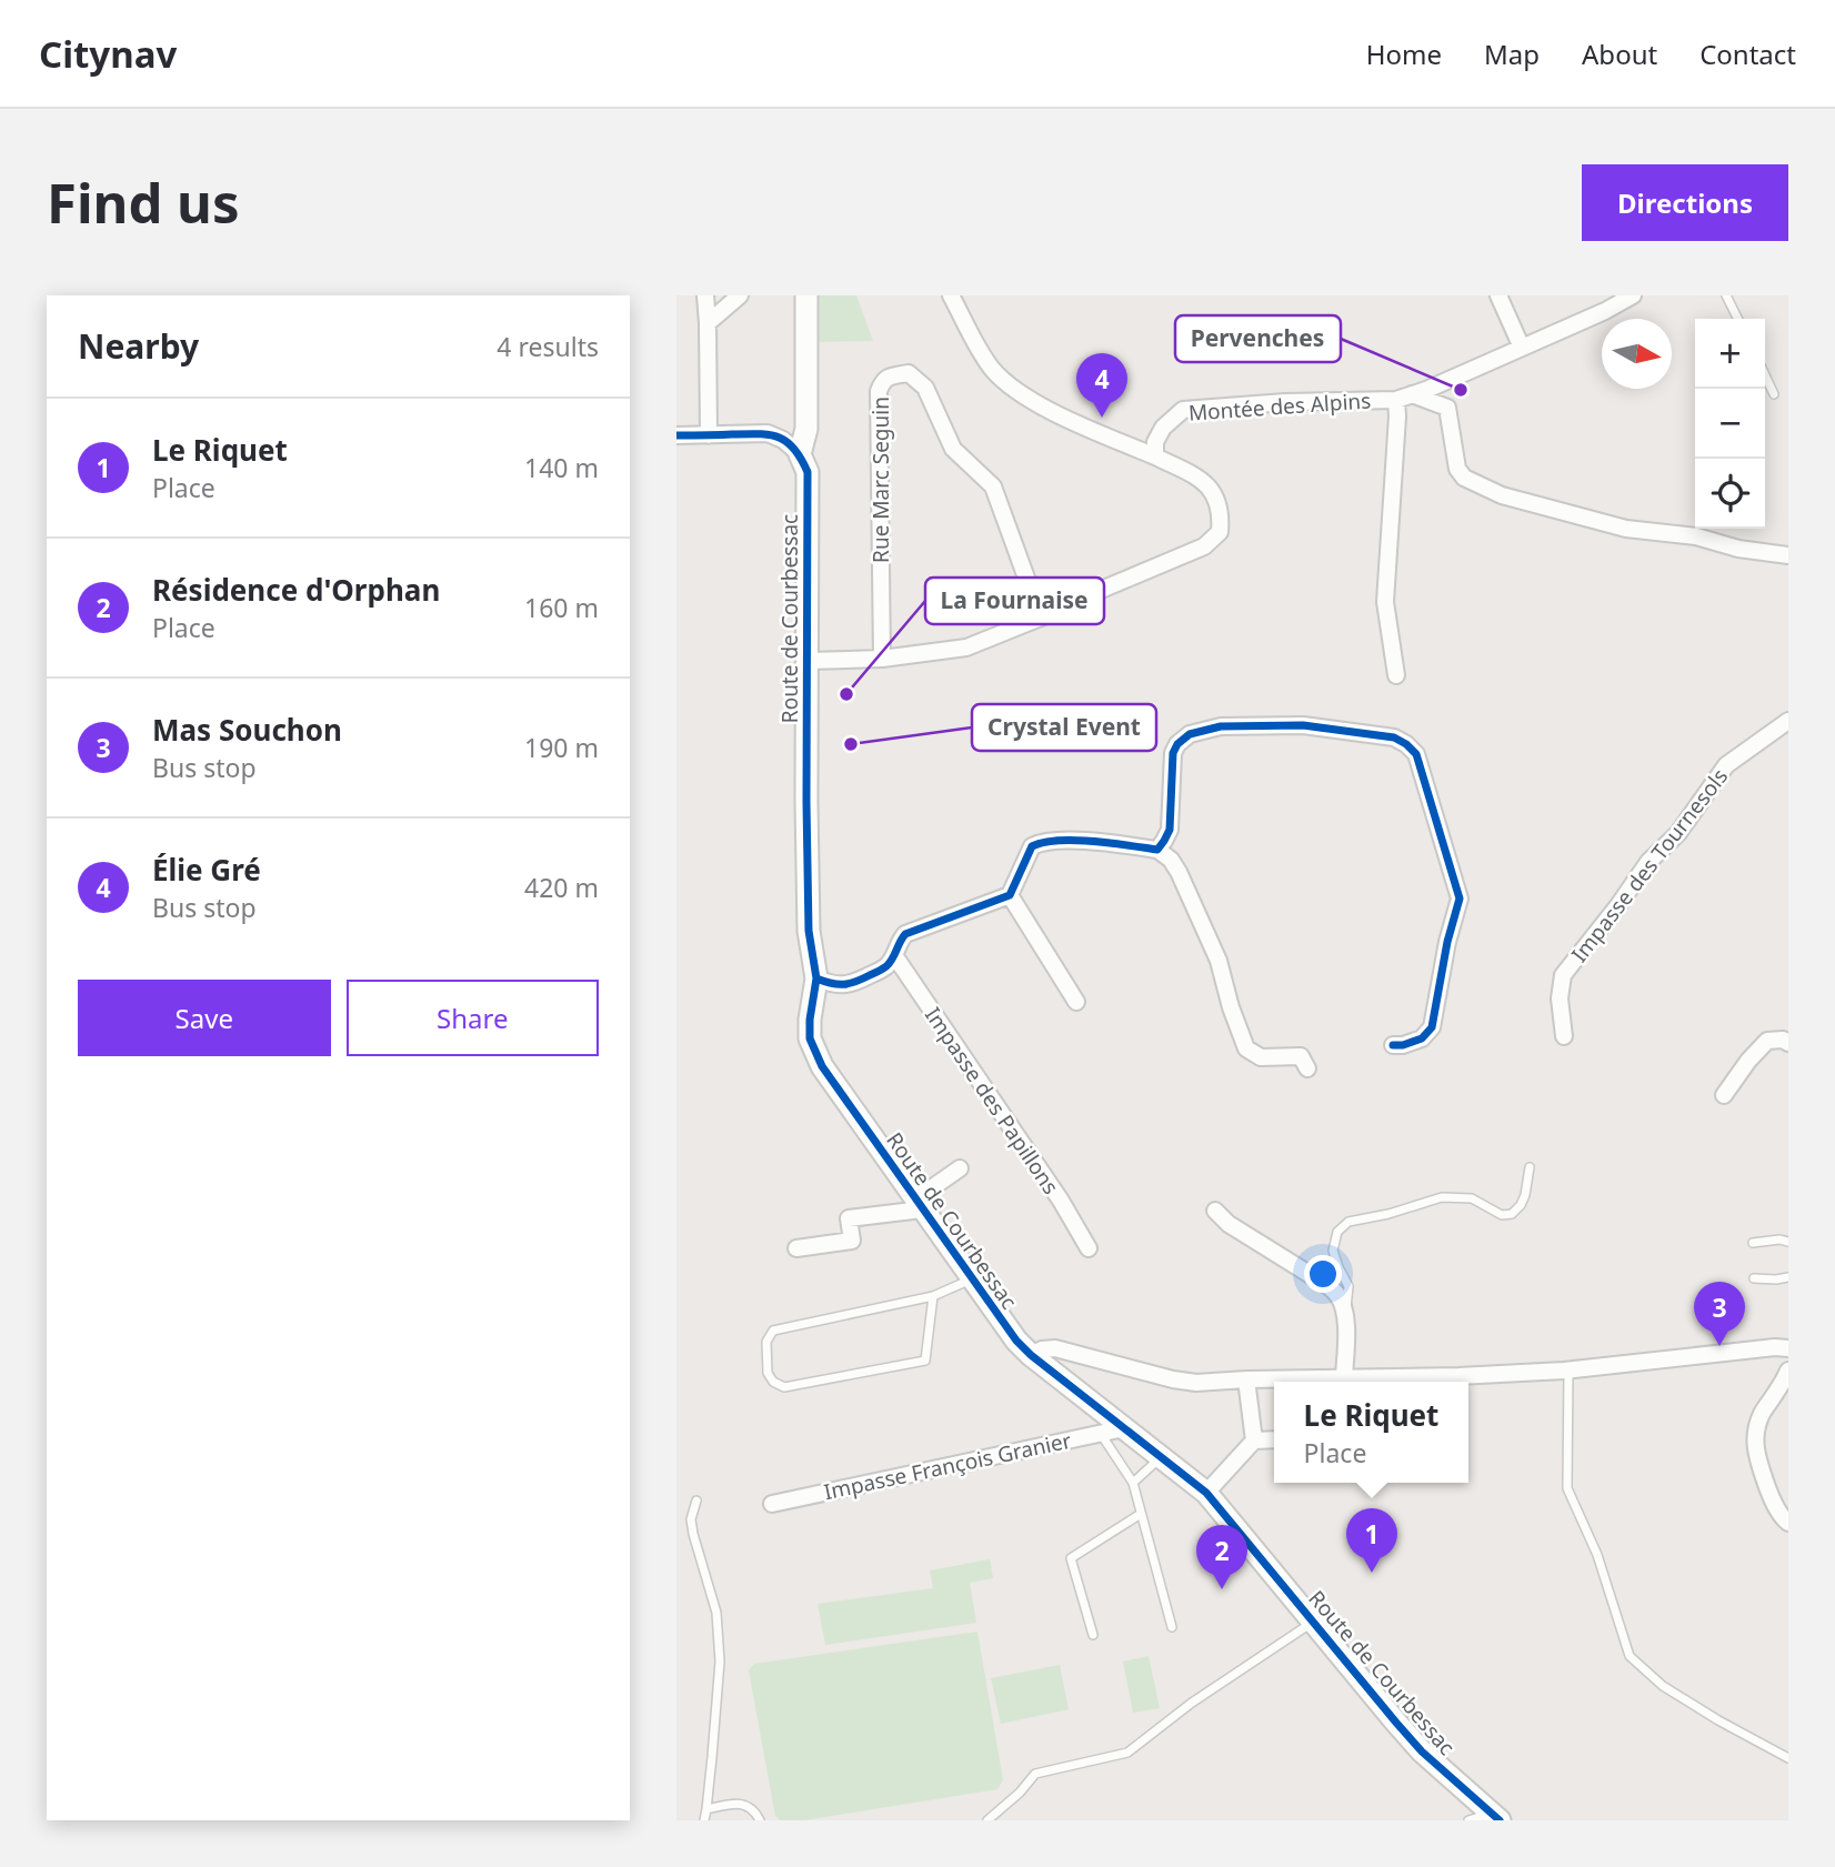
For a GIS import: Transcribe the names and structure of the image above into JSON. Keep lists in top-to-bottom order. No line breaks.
{"streets":{"street":["Montée des Alpins","Rue Marc Seguin","Route de Courbessac","Impasse des Tournesols","Impasse des Papillons","Impasse François Granier"]},"crossings":[["Route de Courbessac","Impasse François Granier"]],"places":["Pervenches","La Fournaise","Crystal Event"],"north":"right","page":{"header":"Citynav","nav":["Home","Map","About","Contact"],"buttons":["Directions",["Save","Share"]],"title":"Find us","heading":["Nearby","4 results"],"map_buttons":["+","−"],"pins":["4","3","1","2"],"list":[{"mark":"1","name":"Le Riquet","note":"Place","value":"140 m"},{"mark":"2","name":"Résidence d'Orphan","note":"Place","value":"160 m"},{"mark":"3","name":"Mas Souchon","note":"Bus stop","value":"190 m"},{"mark":"4","name":"Élie Gré","note":"Bus stop","value":"420 m"}],"popup":["Le Riquet","Place"]}}
